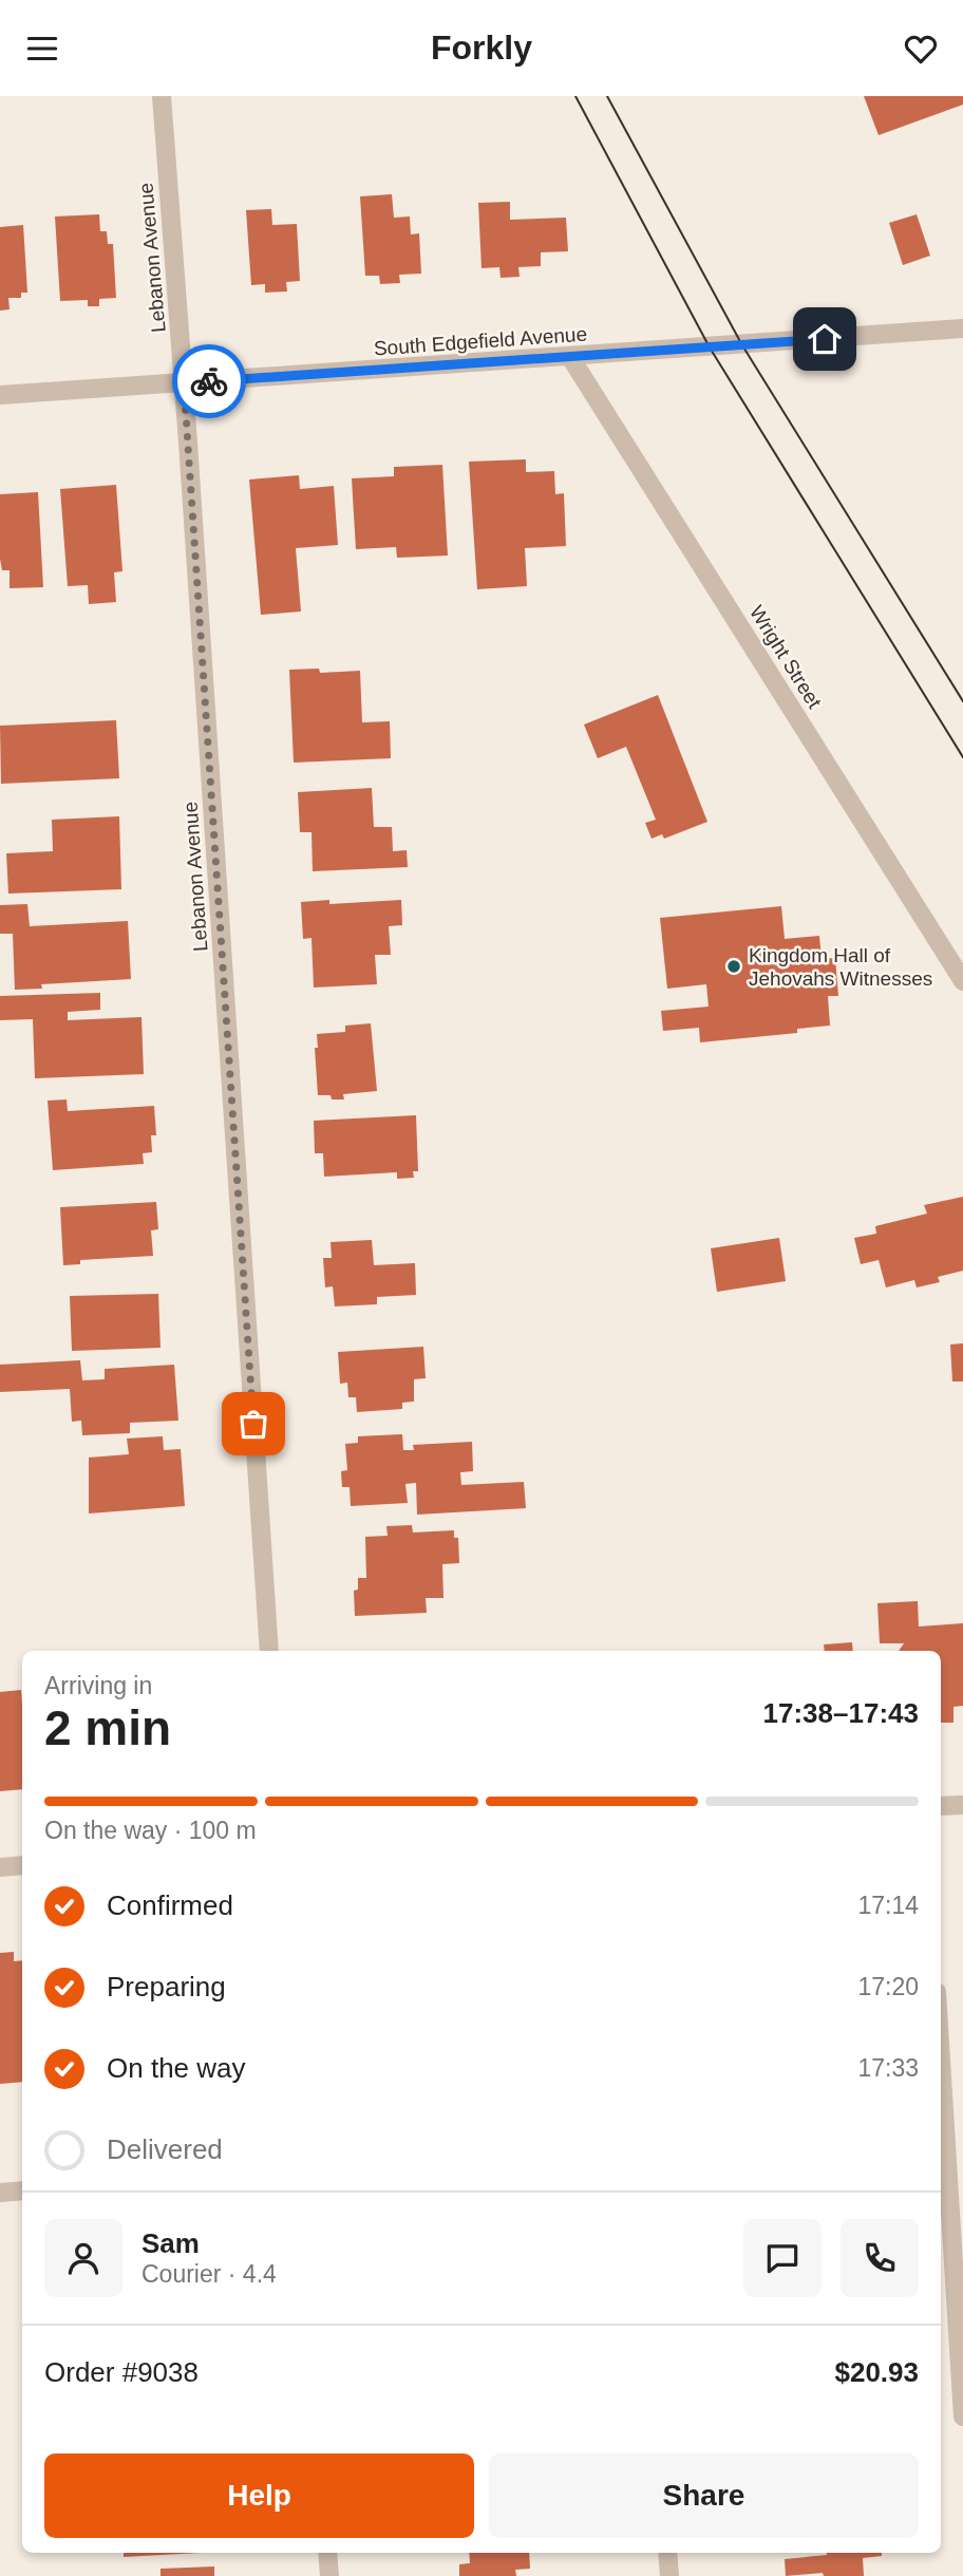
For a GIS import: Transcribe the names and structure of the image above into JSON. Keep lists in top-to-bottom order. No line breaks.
{"streets":{"street":["Lebanon Avenue","South Edgefield Avenue","Wright Street"]},"crossings":[["Lebanon Avenue","South Edgefield Avenue"],["South Edgefield Avenue","Wright Street"]],"places":["Kingdom Hall of Jehovahs Witnesses"],"page":{"header":"Forkly","heading":["2 min","Arriving in","17:38–17:43"],"panel":["Sam","Courier · 4.4","Order #9038","$20.93"],"bar":"On the way · 100 m","list":[["Confirmed","17:14"],["Preparing","17:20"],["On the way","17:33"],"Delivered"],"buttons":["Help","Share"]}}
